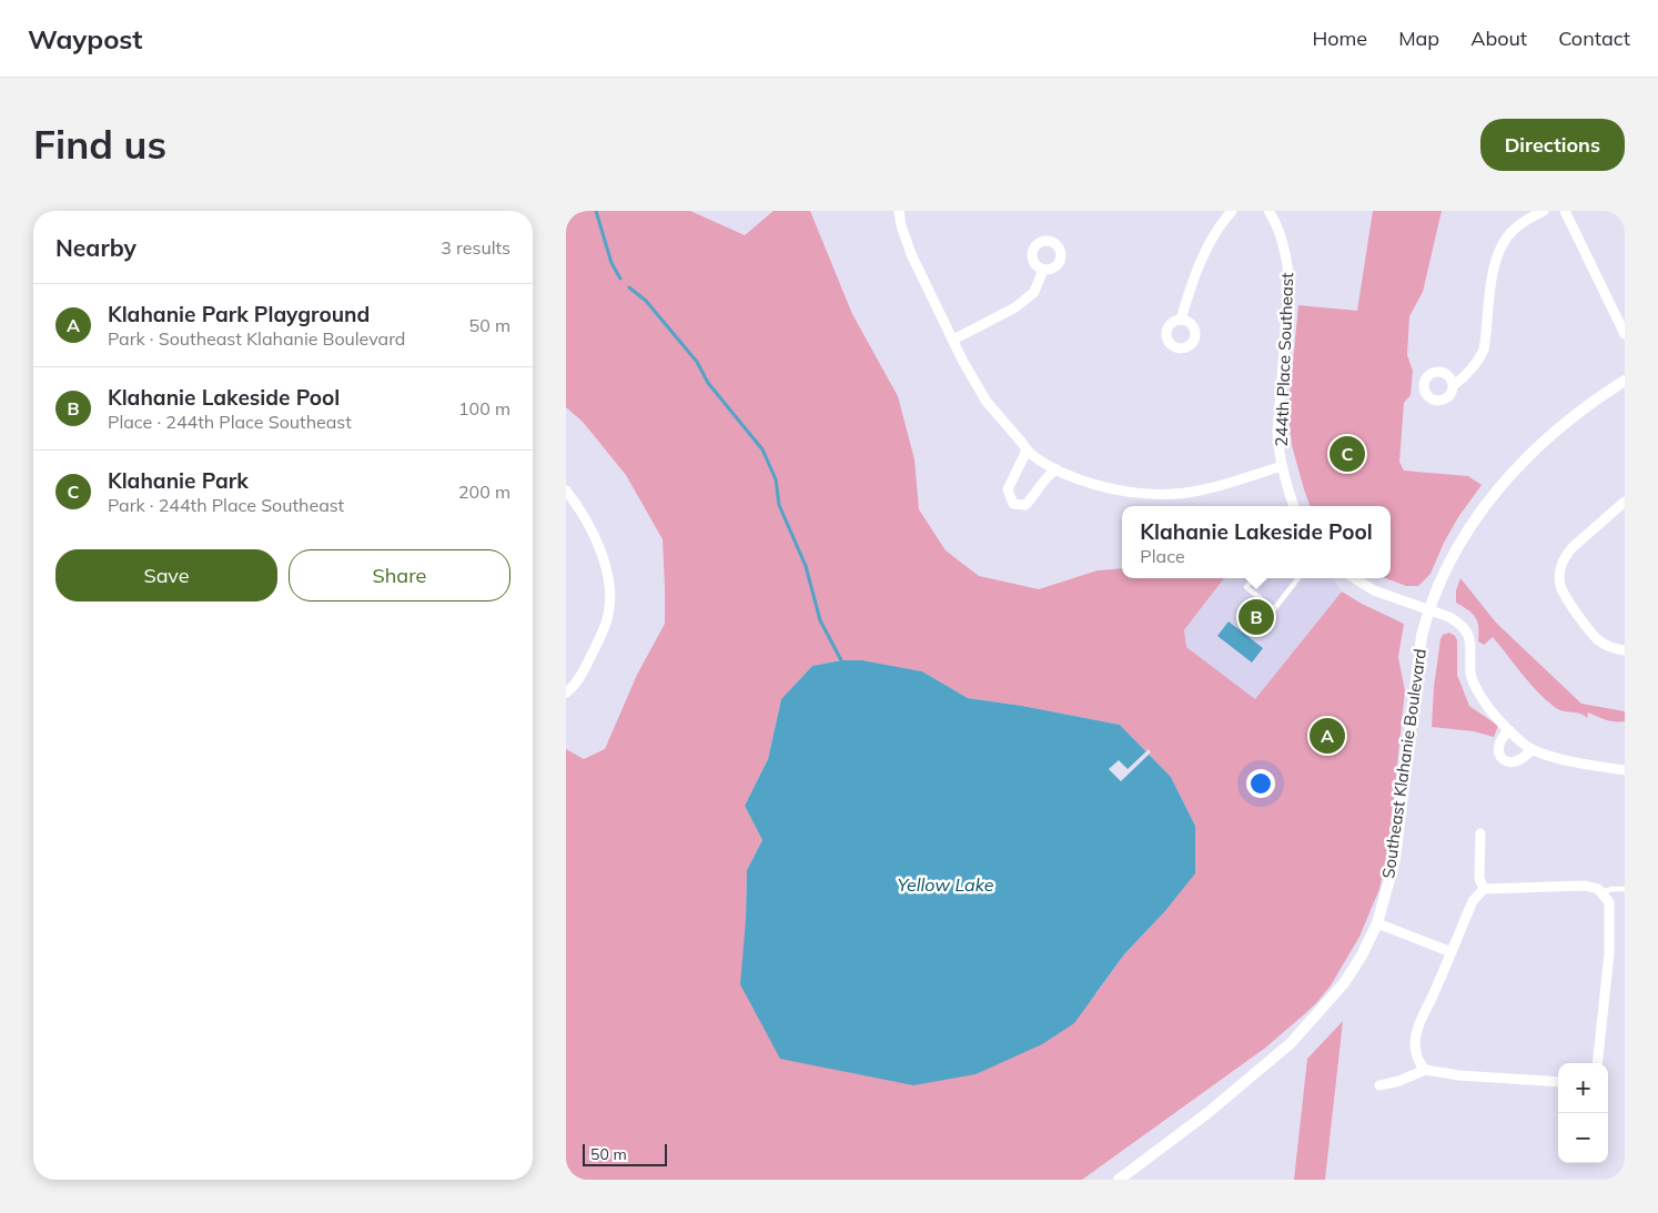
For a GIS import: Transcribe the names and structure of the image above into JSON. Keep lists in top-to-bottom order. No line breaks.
{"streets":{"street":["244th Place Southeast","Southeast Klahanie Boulevard"]},"water":["Yellow Lake"],"scale_bar":"50 m","page":{"header":"Waypost","nav":["Home","Map","About","Contact"],"buttons":["Directions",["Save","Share"]],"title":"Find us","heading":["Nearby","3 results"],"list":[{"mark":"A","name":"Klahanie Park Playground","note":"Park · Southeast Klahanie Boulevard","value":"50 m"},{"mark":"B","name":"Klahanie Lakeside Pool","note":"Place · 244th Place Southeast","value":"100 m"},{"mark":"C","name":"Klahanie Park","note":"Park · 244th Place Southeast","value":"200 m"}],"pins":["C","B","A"],"popup":["Klahanie Lakeside Pool","Place"],"map_buttons":["+","−"],"scale":"50 m"}}
